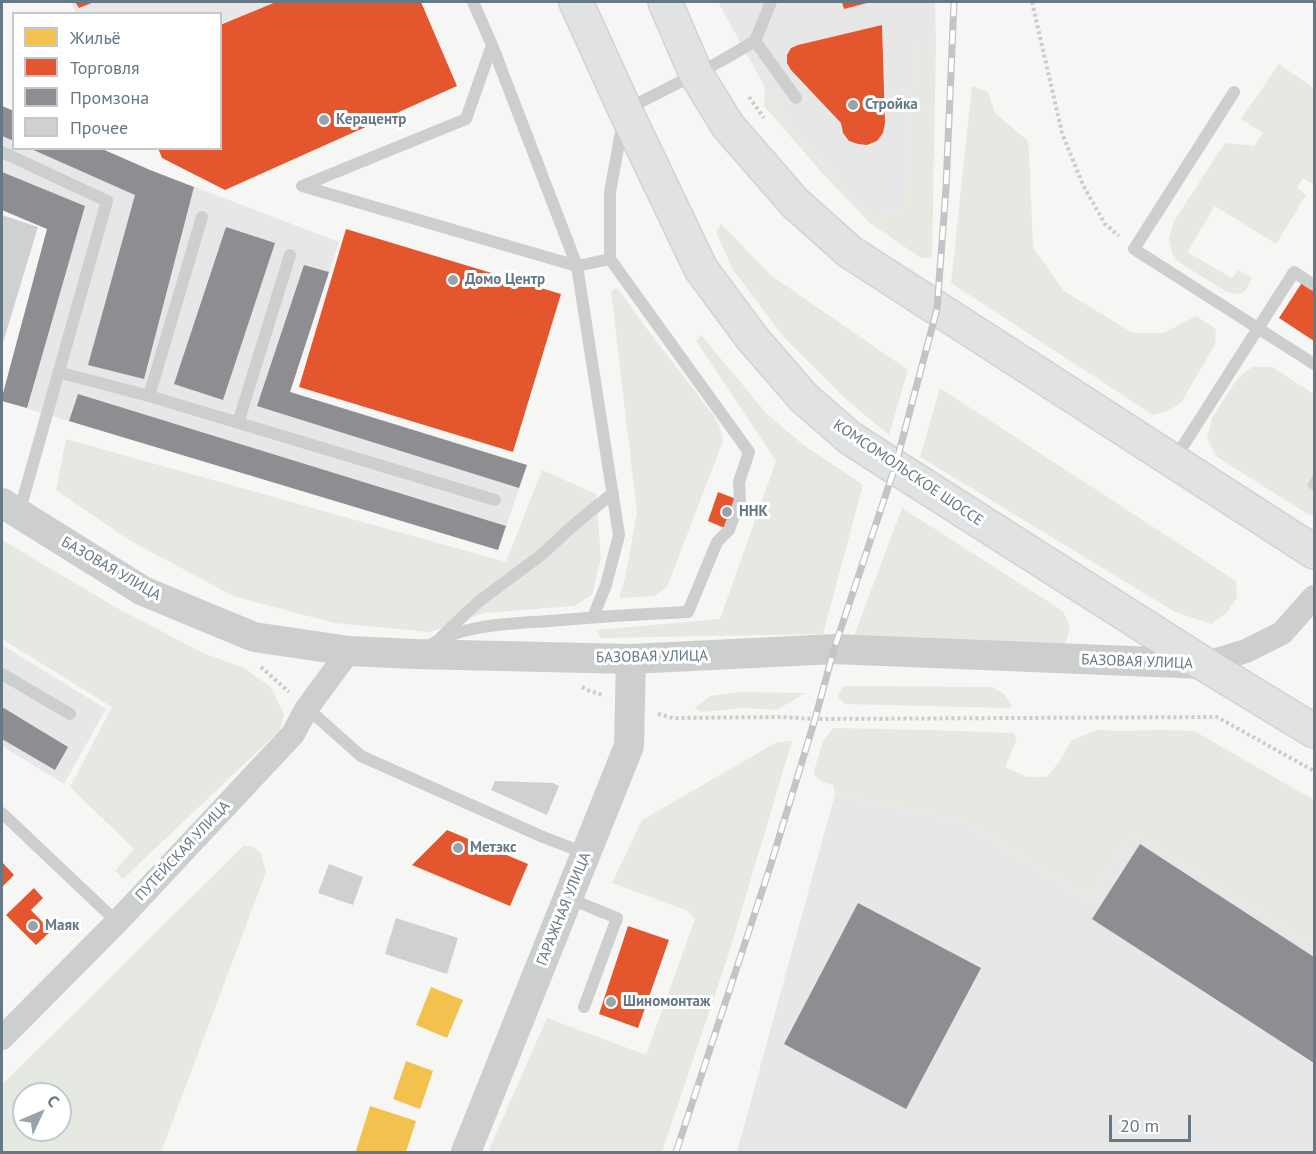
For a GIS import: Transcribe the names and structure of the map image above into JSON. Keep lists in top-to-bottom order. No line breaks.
{"streets":{"main road":["КОМСОМОЛЬСКОЕ ШОССЕ"],"street":["БАЗОВАЯ УЛИЦА","ПУТЕЙСКАЯ УЛИЦА","ГАРАЖНАЯ УЛИЦА"]},"crossings":[["КОМСОМОЛЬСКОЕ ШОССЕ","БАЗОВАЯ УЛИЦА"],["БАЗОВАЯ УЛИЦА","ПУТЕЙСКАЯ УЛИЦА"],["БАЗОВАЯ УЛИЦА","ГАРАЖНАЯ УЛИЦА"]],"places":["Стройка","Керацентр","Домо Центр","ННК","Метэкс","Маяк","Шиномонтаж"],"legend":["Жильё","Торговля","Промзона","Прочее"],"scale_bar":"20 m","north":"top right"}
